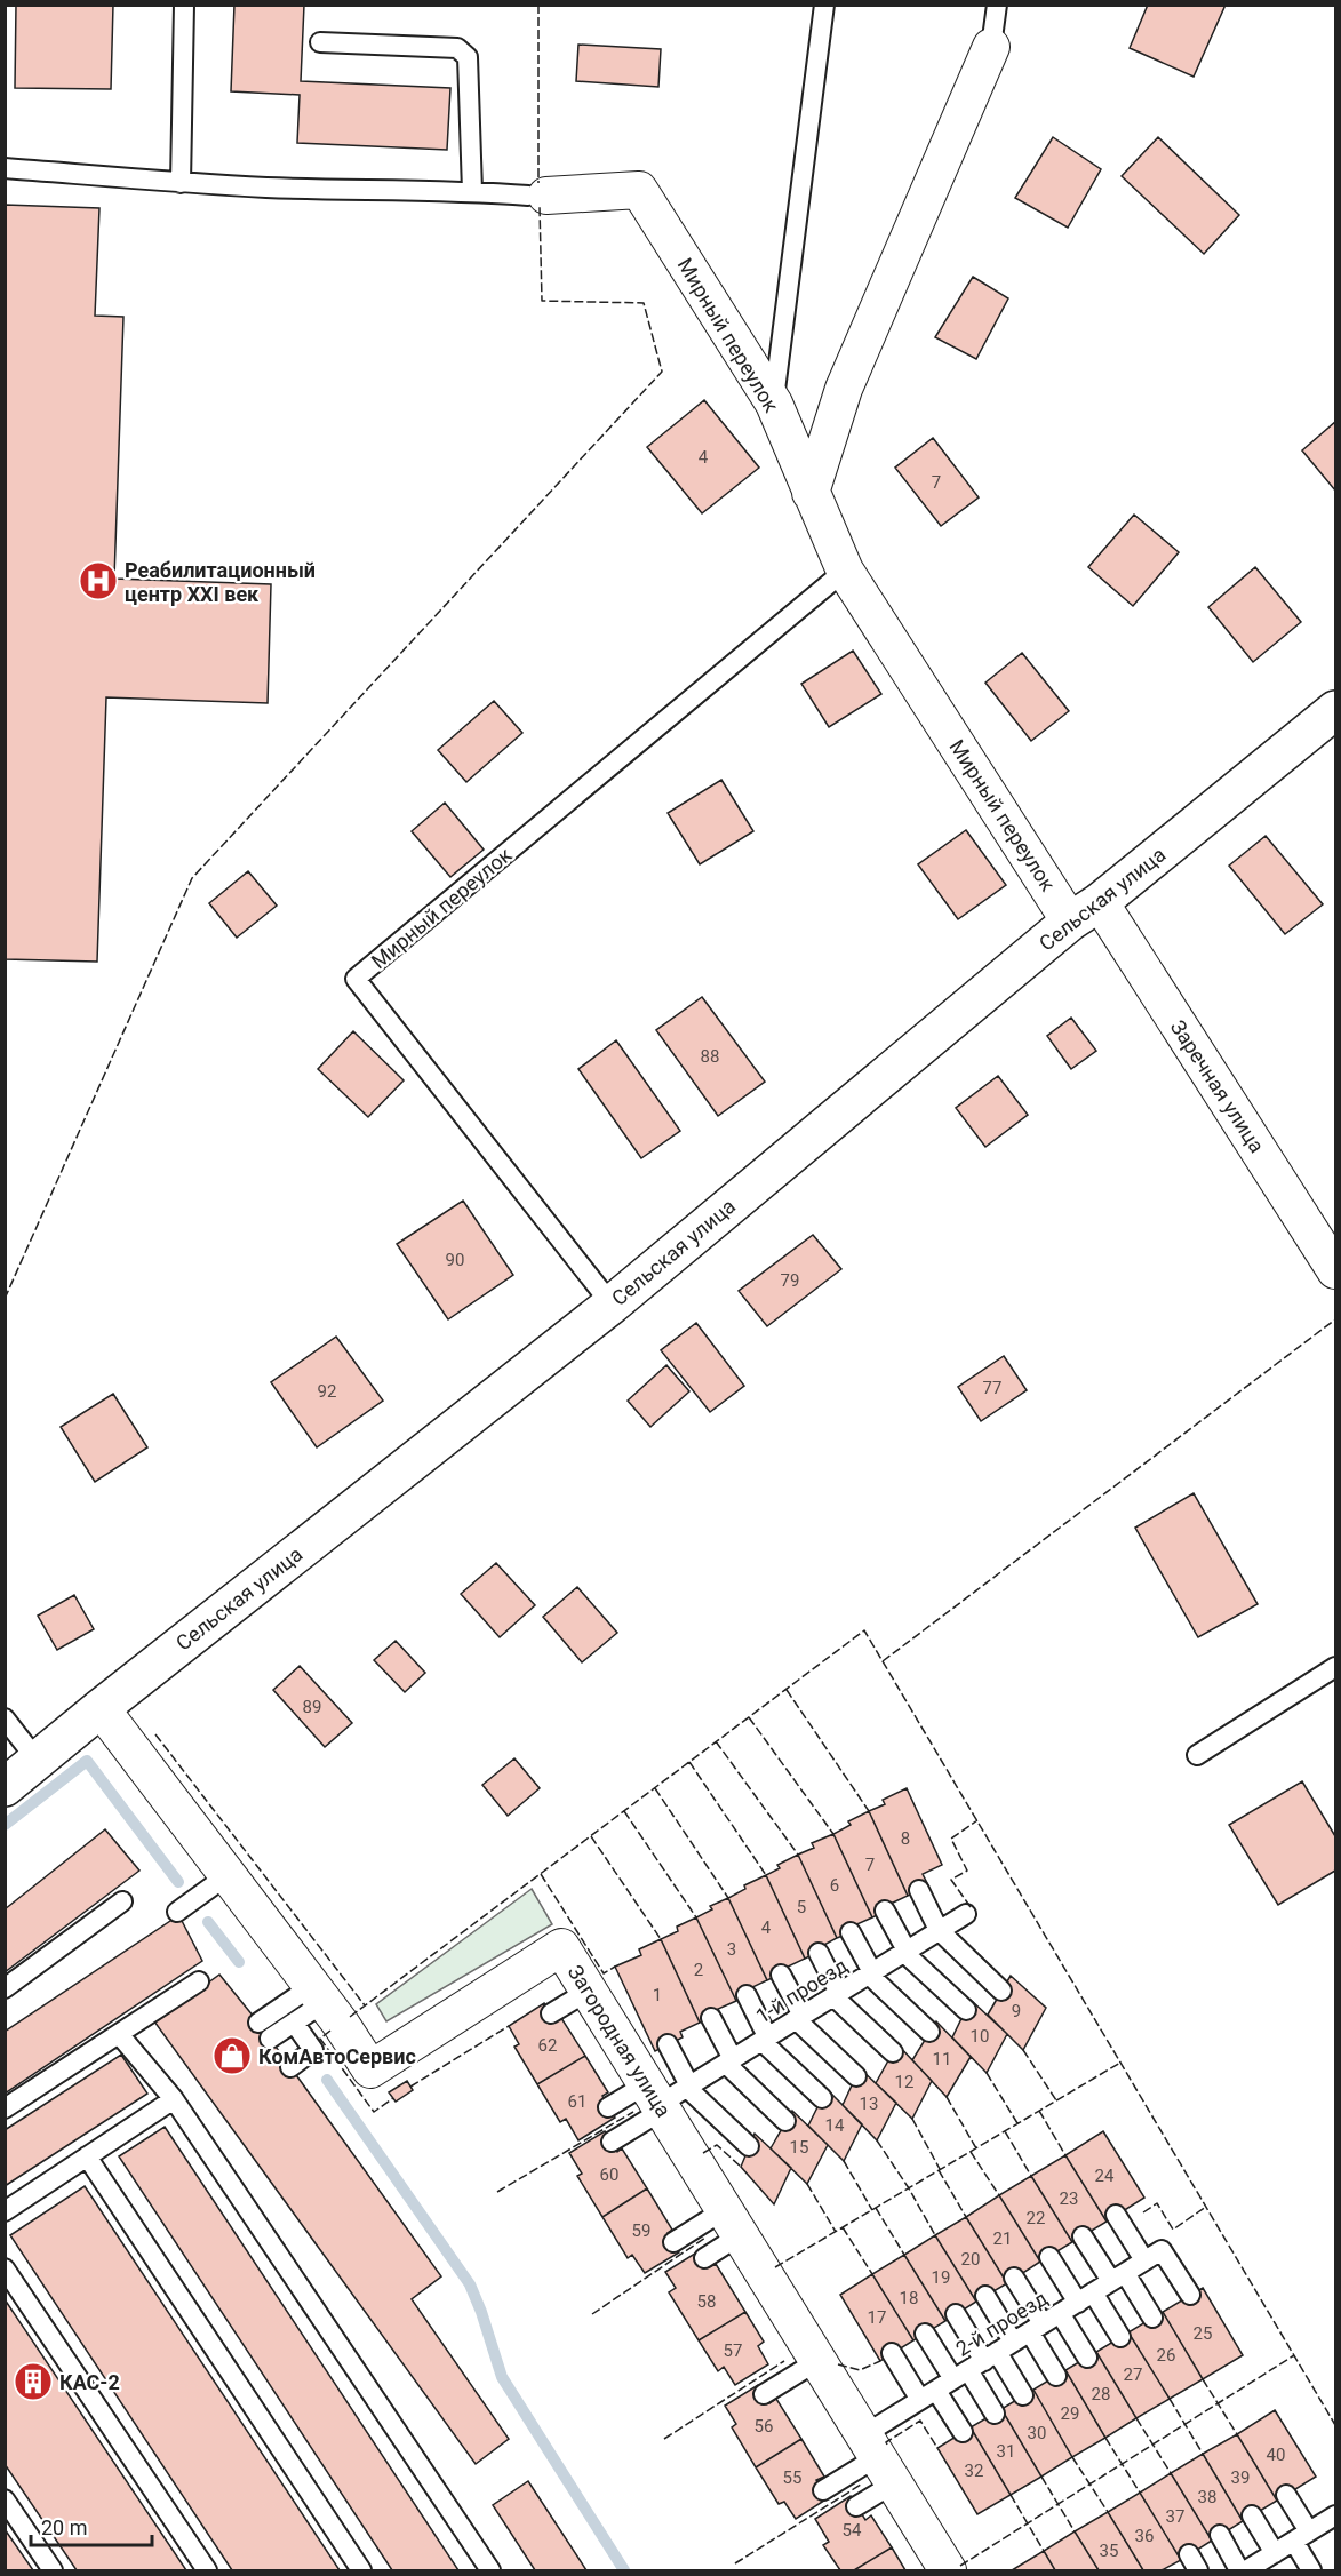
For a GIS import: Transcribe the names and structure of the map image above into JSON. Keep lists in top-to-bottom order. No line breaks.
{"streets":{"street":["Мирный переулок","Сельская улица","Заречная улица","Загородная улица"],"lane":["1-й проезд","2-й проезд"]},"crossings":[["Мирный переулок","Сельская улица"],["Мирный переулок","Заречная улица"],["Сельская улица","Заречная улица"],["Сельская улица","Загородная улица"],["1-й проезд","Загородная улица"],["Загородная улица","2-й проезд"]],"places":{"hospital":["Реабилитационный центр ХХI век"],"shop":["КомАвтоСервис"],"building":["КАС-2"]},"house_numbers":["4","7","88","90","79","77","92","89","8","7","6","5","4","3","2","1","9","10","62","11","12","61","13","14","15","60","24","23","22","59","21","20","19","18","58","17","25","57","26","27","28","29","56","30","31","40","32","55","39","38","37","54","36","35"],"scale_bar":"20 m"}
